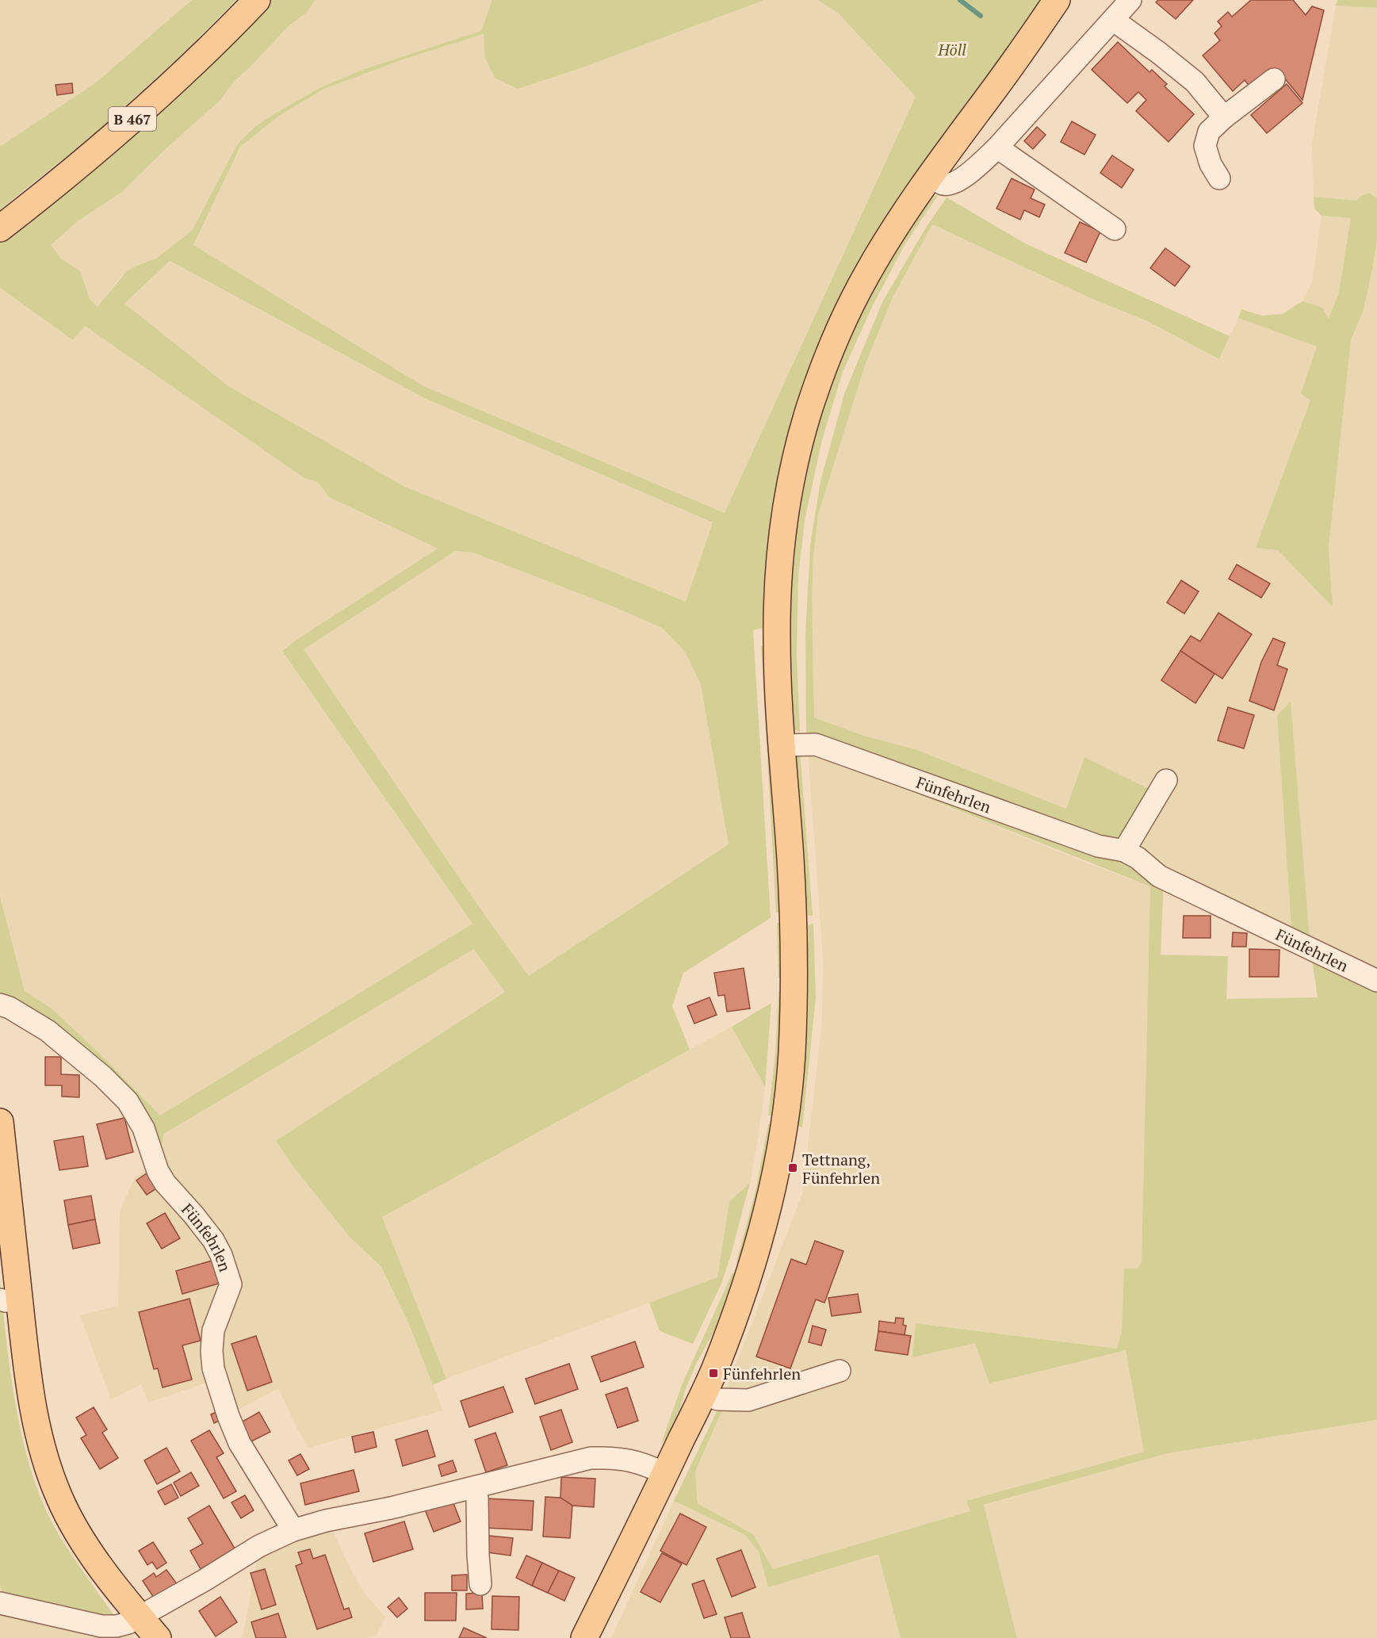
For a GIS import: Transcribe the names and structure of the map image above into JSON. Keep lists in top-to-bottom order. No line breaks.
{"streets":{"main road":["B 467"],"street":["Fünfehrlen"]},"parks":["Höll"],"places":{"transit":["Tettnang, Fünfehrlen","Fünfehrlen"]}}
